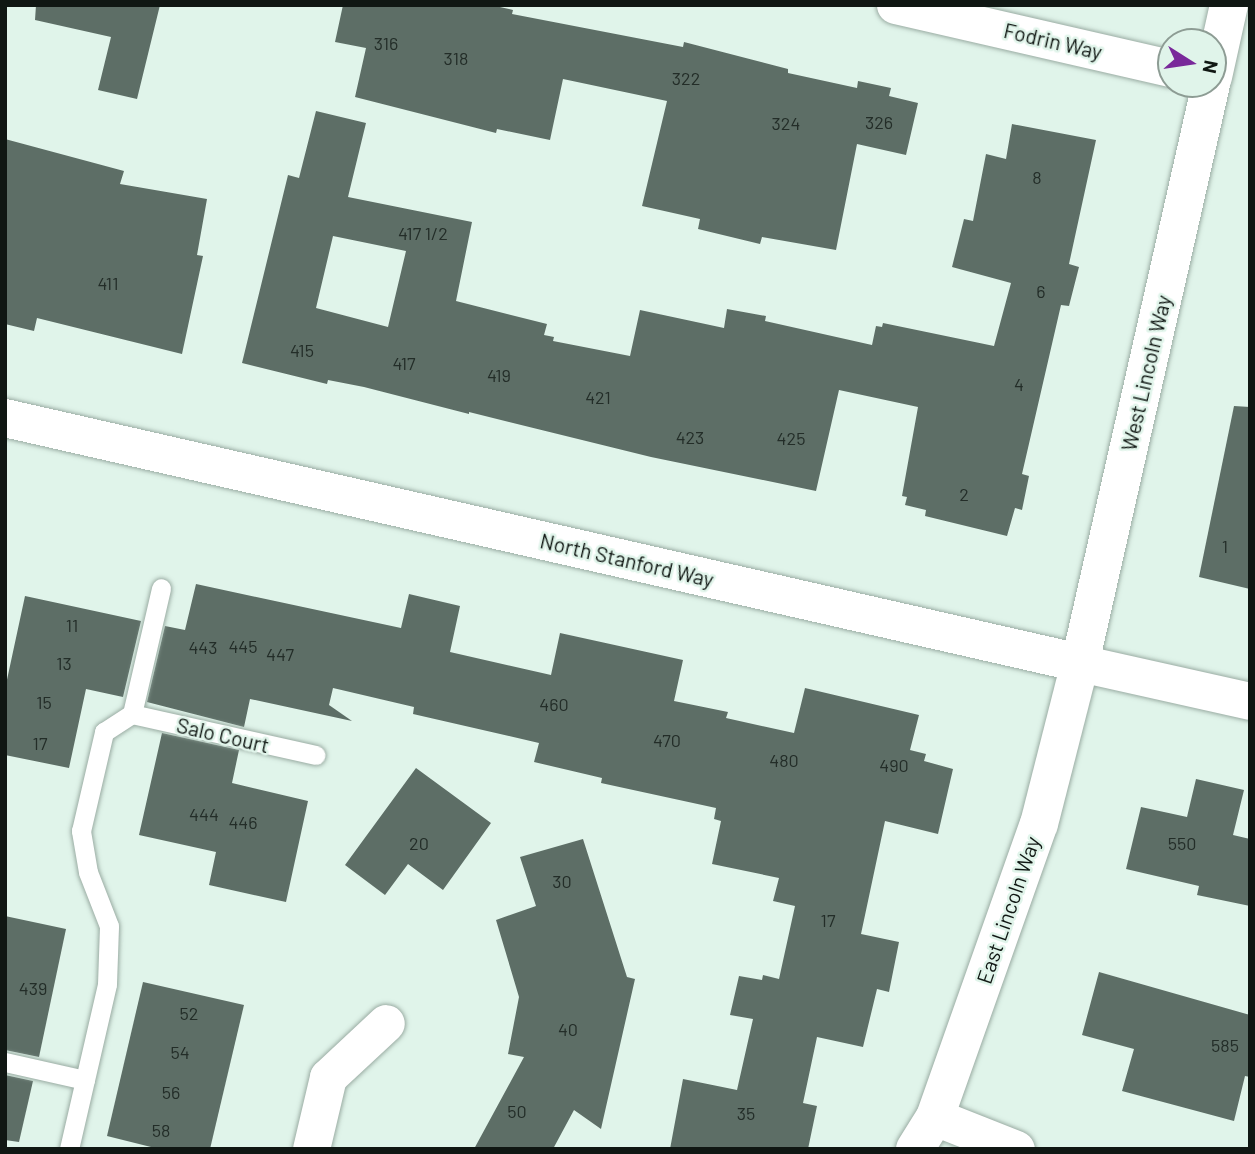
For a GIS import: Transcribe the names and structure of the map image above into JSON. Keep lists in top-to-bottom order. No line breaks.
{"streets":{"street":["Fodrin Way","West Lincoln Way","North Stanford Way","East Lincoln Way"],"lane":["Salo Court"]},"crossings":[["West Lincoln Way","North Stanford Way"],["West Lincoln Way","East Lincoln Way"],["North Stanford Way","East Lincoln Way"]],"house_numbers":["316","318","322","326","324","8","417 1/2","411","6","415","417","419","4","421","423","425","2","1","11","445","443","447","13","15","460","470","17","480","490","444","446","20","550","30","17","439","52","40","585","54","56","50","35","58"],"north":"right"}
